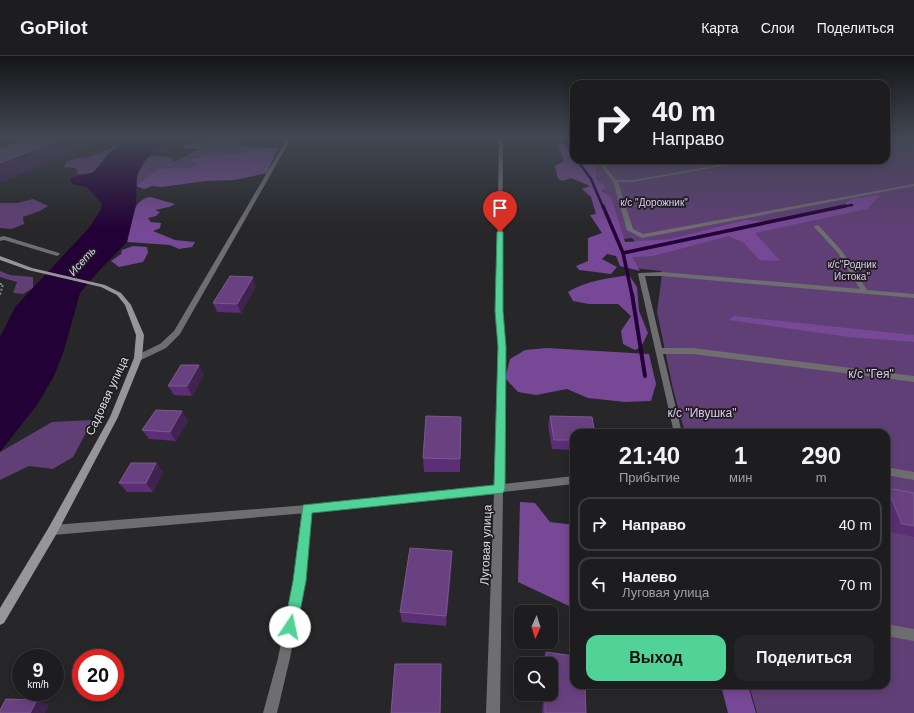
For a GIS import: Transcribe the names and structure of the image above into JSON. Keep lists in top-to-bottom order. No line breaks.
{"streets":{"main road":["Садовая улица"],"street":["Луговая улица"]},"water":["Исеть"],"parks":["к/с \"Дорожник\"","к/с\"Родник Истока\"","к/с \"Гея\"","к/с \"Ивушка\""],"north":"bottom","page":{"header":"GoPilot","nav":["Карта","Слои","Поделиться"],"turn":["40 m","Направо"],"eta":["21:40","Прибытие","1","мин","290","m"],"list":[{"name":"Направо","value":"40 m"},{"name":"Налево","note":"Луговая улица","value":"70 m"}],"buttons":["Выход","Поделиться"],"speed":"9 km/h","limit":"20"}}
